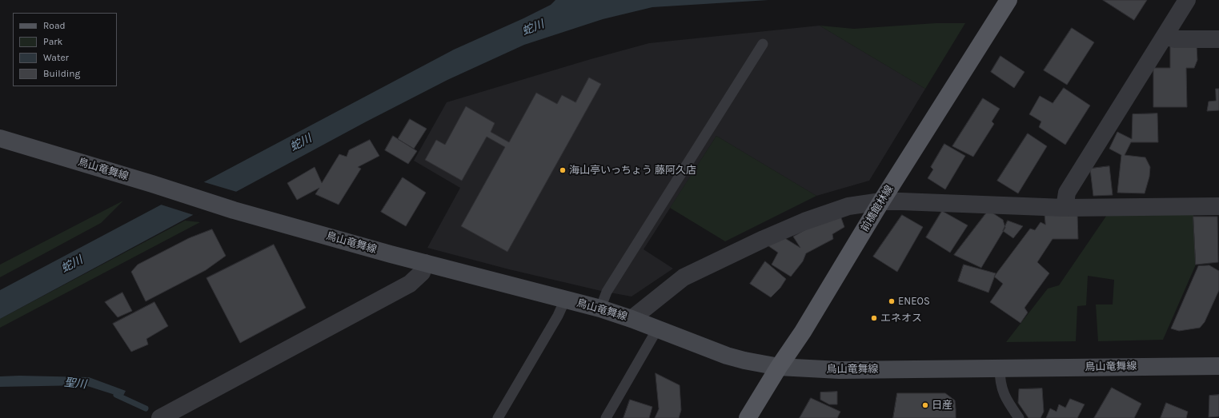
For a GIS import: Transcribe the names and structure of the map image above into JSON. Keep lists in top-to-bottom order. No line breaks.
{"streets":{"main road":["鳥山竜舞線","前橋館林線"]},"crossings":[["鳥山竜舞線","前橋館林線"]],"water":["蛇川","聖川"],"places":["海山亭いっちょう 藤阿久店","ENEOS","エネオス","日産"],"legend":["Road","Park","Water","Building"]}
